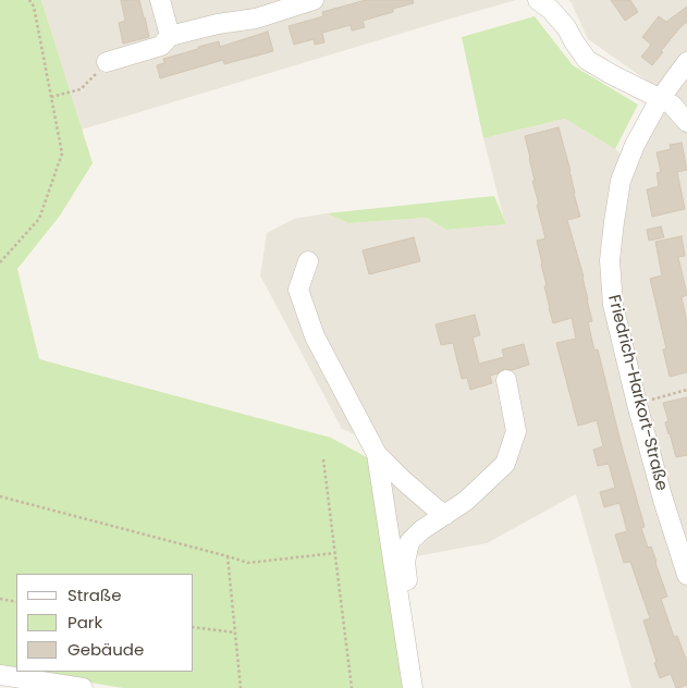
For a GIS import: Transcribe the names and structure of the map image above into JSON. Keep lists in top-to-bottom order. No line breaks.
{"streets":{"street":["Friedrich-Harkort-Straße"]},"legend":["Straße","Park","Gebäude"]}
